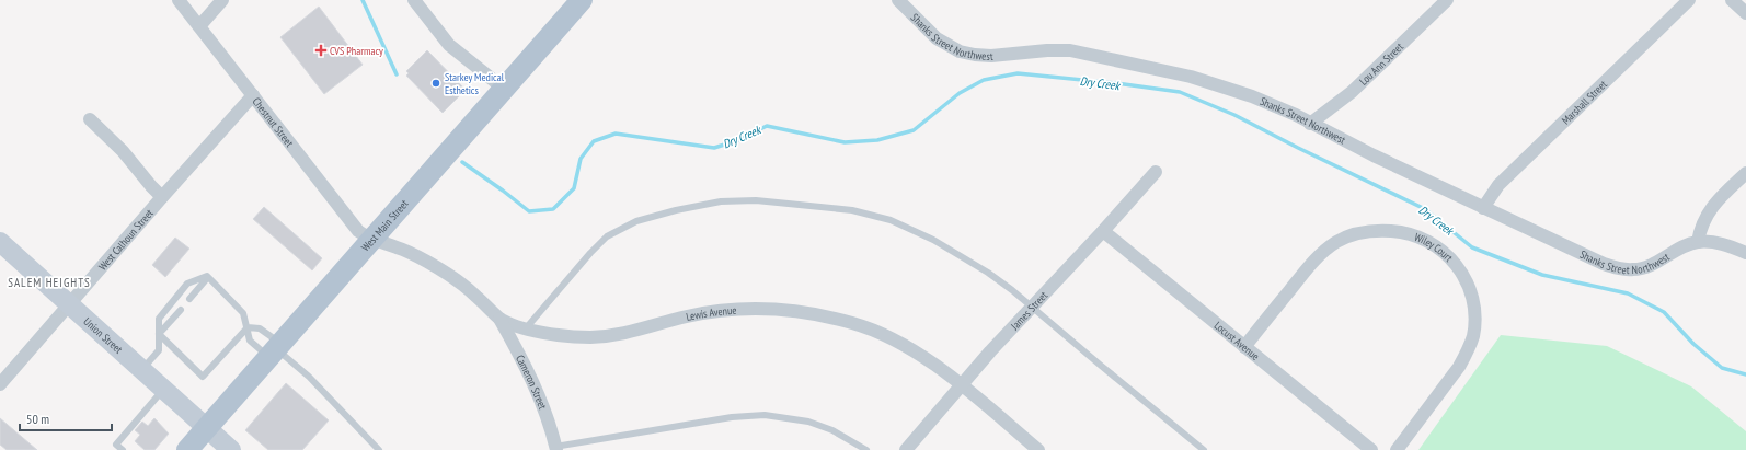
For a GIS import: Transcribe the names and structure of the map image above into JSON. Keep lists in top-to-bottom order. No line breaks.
{"streets":{"main road":["West Main Street"],"street":["Shanks Street Northwest","Lou Ann Street","Marshall Street","Chestnut Street","West Calhoun Street","Wiley Court","James Street","Lewis Avenue","Union Street","Locust Avenue","Cameron Street"]},"crossings":[["Shanks Street Northwest","Lou Ann Street"],["Shanks Street Northwest","Marshall Street"],["Chestnut Street","West Main Street"],["Chestnut Street","West Calhoun Street"],["Chestnut Street","Lewis Avenue"],["West Main Street","Lewis Avenue"],["West Main Street","Union Street"],["West Calhoun Street","Union Street"],["Wiley Court","Locust Avenue"],["James Street","Lewis Avenue"],["James Street","Locust Avenue"],["Lewis Avenue","Cameron Street"]],"districts":["SALEM HEIGHTS"],"water":["Dry Creek"],"places":{"health":["CVS Pharmacy"],"other":["Starkey Medical Esthetics"]},"scale_bar":"50 m"}
